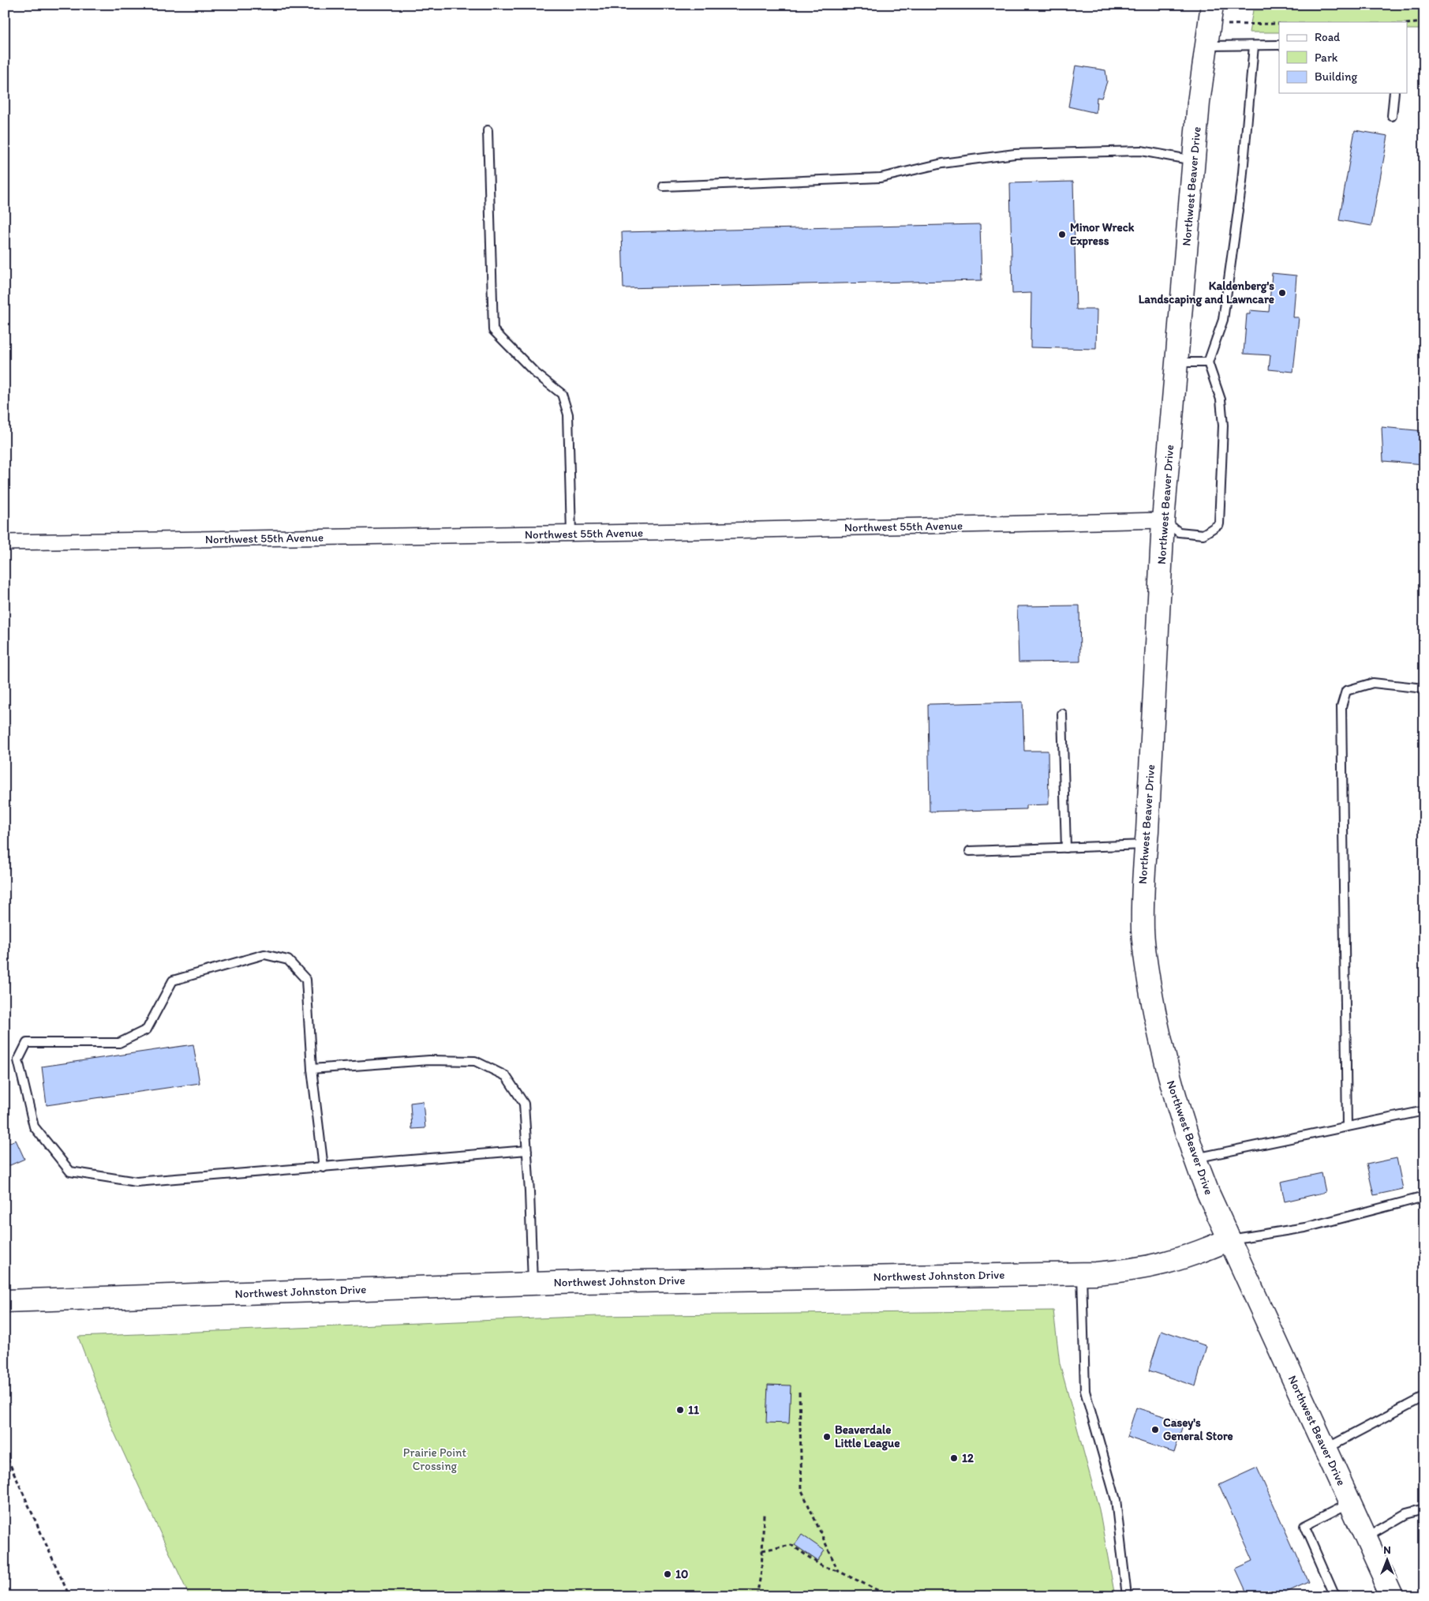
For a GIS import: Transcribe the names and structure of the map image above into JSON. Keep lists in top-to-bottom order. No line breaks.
{"streets":{"main road":["Northwest Beaver Drive","Northwest Johnston Drive"],"street":["Northwest 55th Avenue"]},"crossings":[["Northwest Beaver Drive","Northwest 55th Avenue"],["Northwest Beaver Drive","Northwest Johnston Drive"]],"parks":["Prairie Point Crossing"],"places":["Minor Wreck Express","Kaldenberg's Landscaping and Lawncare","11","Casey's General Store","Beaverdale Little League","12","10"],"legend":["Road","Park","Building"],"north":"top"}
